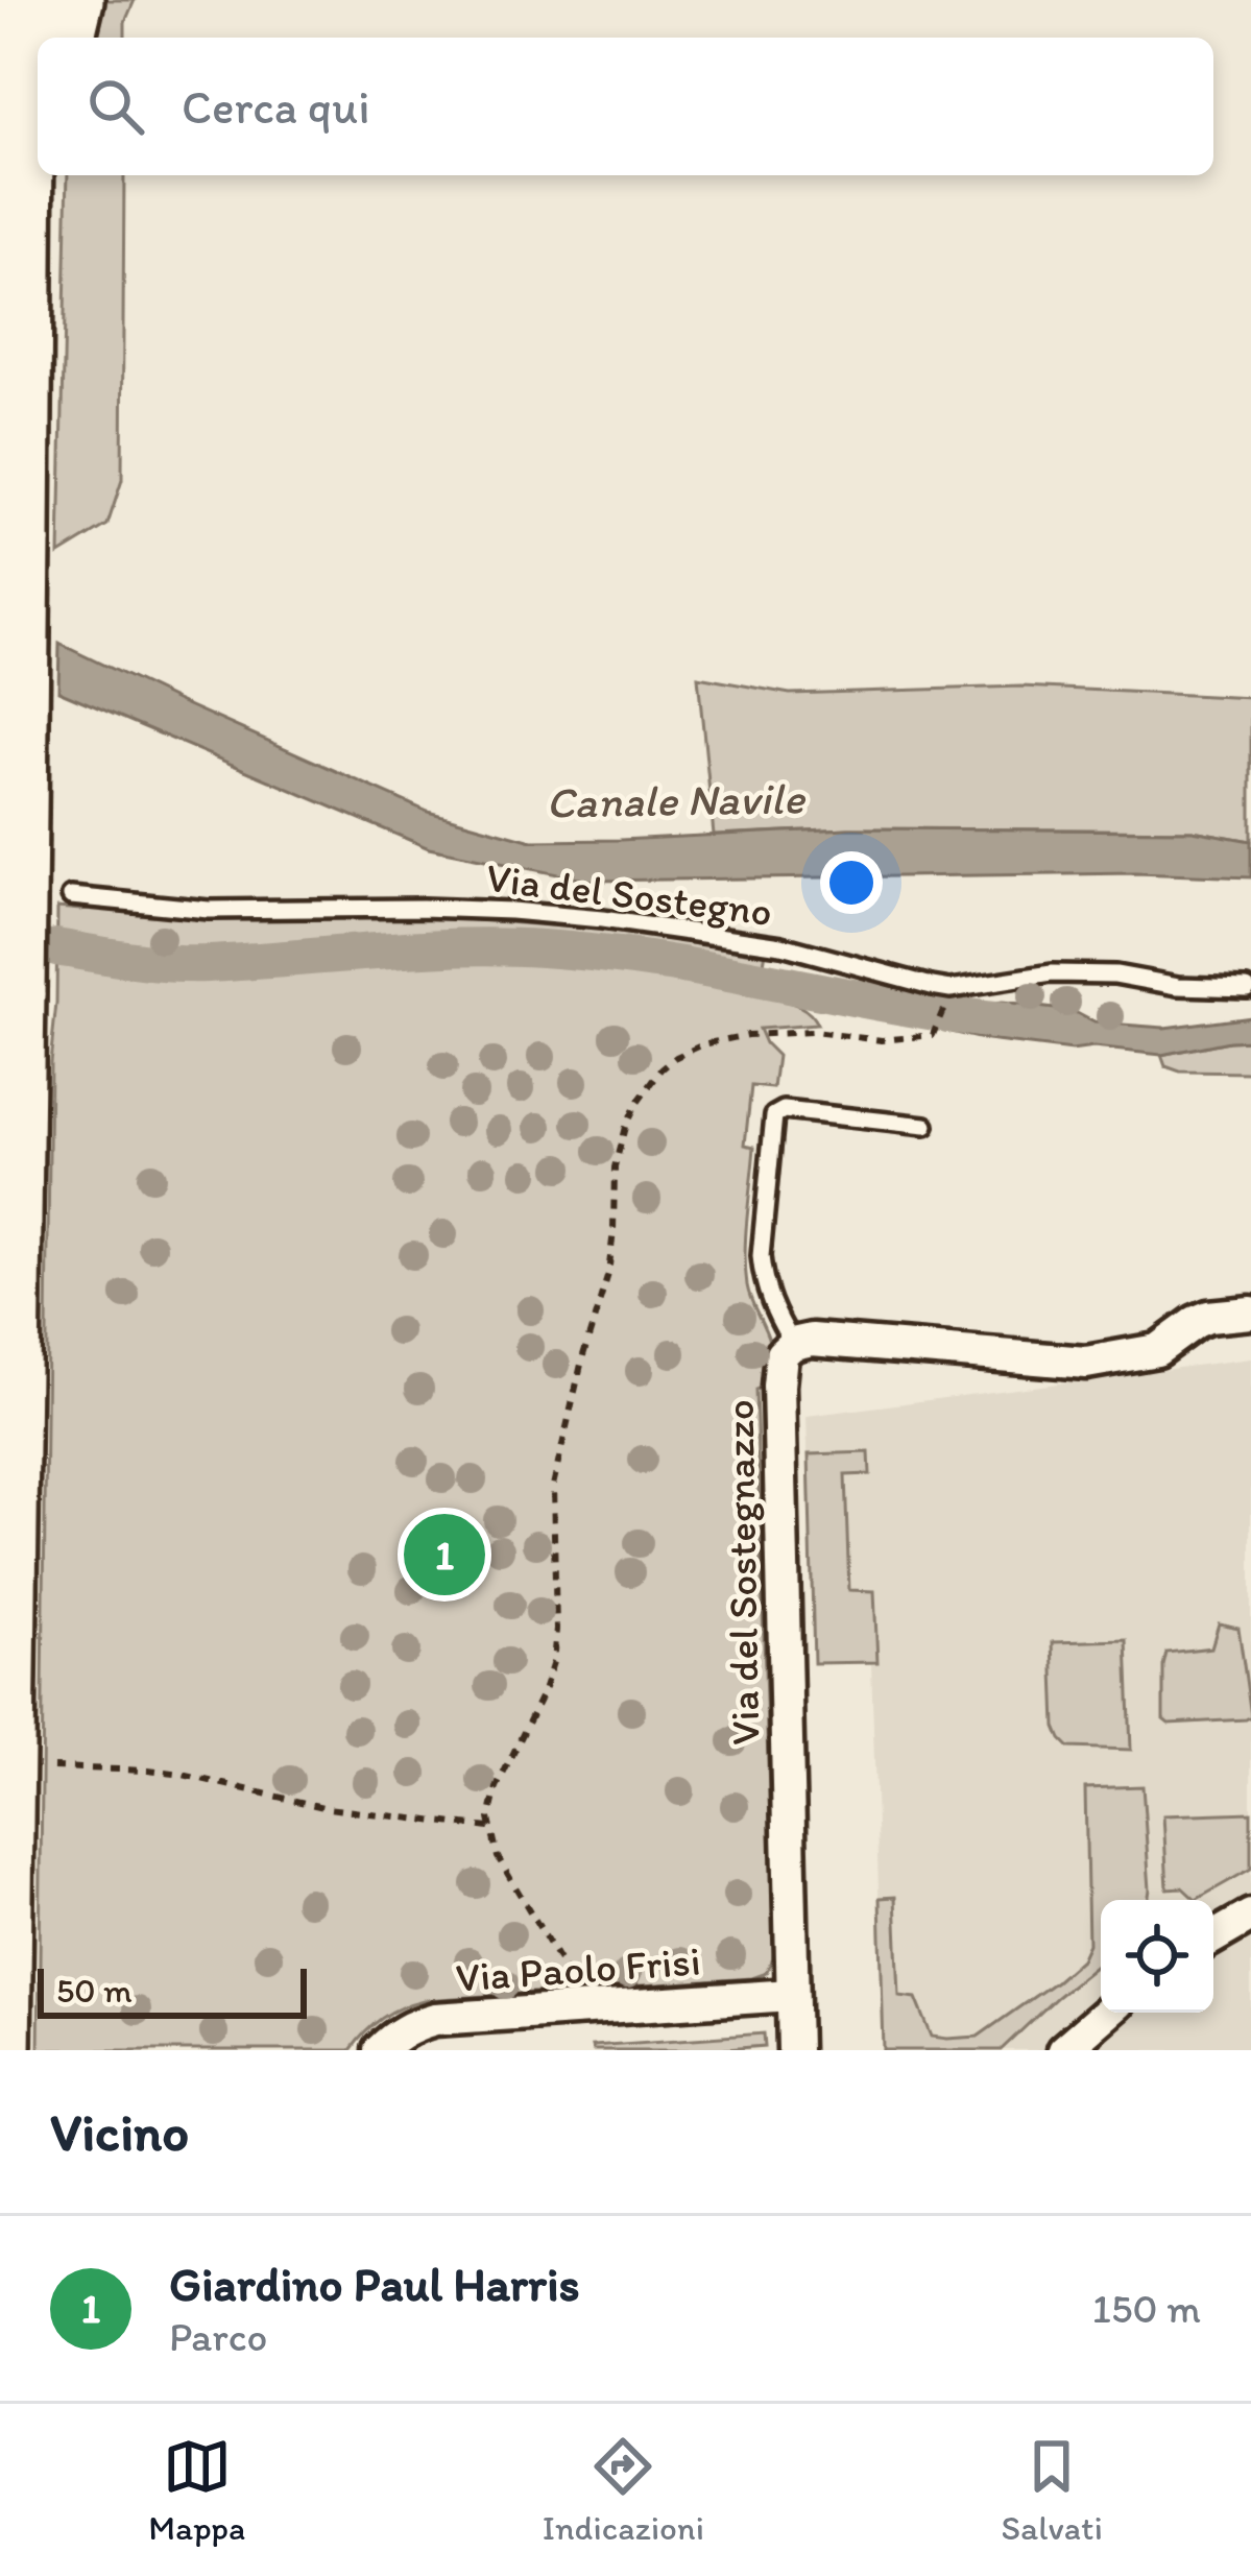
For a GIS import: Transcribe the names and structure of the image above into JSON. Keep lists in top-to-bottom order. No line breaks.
{"streets":{"street":["Via del Sostegnazzo","Via Paolo Frisi"],"lane":["Via del Sostegno"]},"crossings":[["Via del Sostegnazzo","Via Paolo Frisi"]],"water":["Canale Navile"],"scale_bar":"50 m","page":{"search":"Cerca qui","pins":"1","scale":"50 m","heading":"Vicino","list":[{"mark":"1","name":"Giardino Paul Harris","note":"Parco","value":"150 m"}],"nav":["Mappa","Indicazioni","Salvati"]}}
